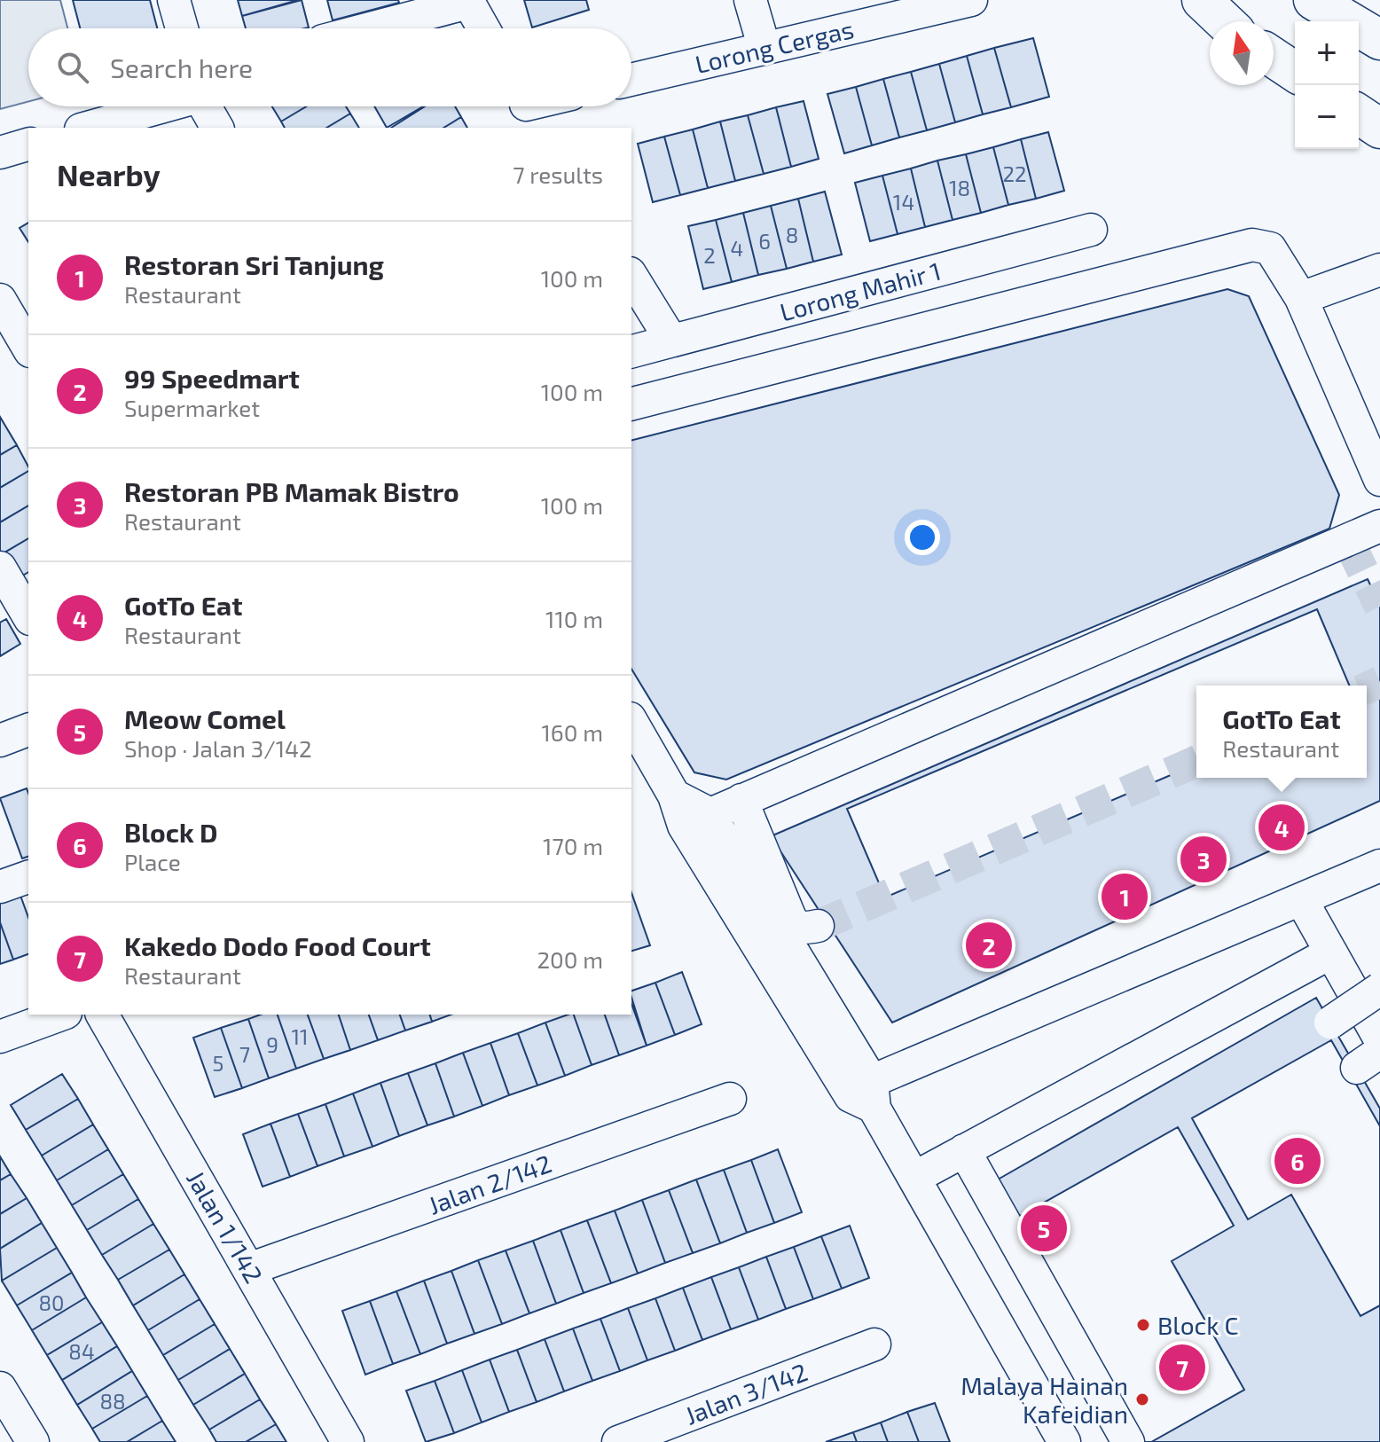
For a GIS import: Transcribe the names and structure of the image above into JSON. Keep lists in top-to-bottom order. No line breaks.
{"streets":{"street":["Lorong Cergas","Lorong Mahir 1","Jalan 2/142","Jalan 1/142","Jalan 3/142"]},"crossings":[["Jalan 2/142","Jalan 1/142"]],"places":["Block C","Malaya Hainan Kafeidian"],"house_numbers":["22","18","14","8","6","4","2","11","9","7","5","80","84","88"],"north":"top","page":{"map_buttons":["+","−"],"search":"Search here","heading":["Nearby","7 results"],"list":[{"mark":"1","name":"Restoran Sri Tanjung","note":"Restaurant","value":"100 m"},{"mark":"2","name":"99 Speedmart","note":"Supermarket","value":"100 m"},{"mark":"3","name":"Restoran PB Mamak Bistro","note":"Restaurant","value":"100 m"},{"mark":"4","name":"GotTo Eat","note":"Restaurant","value":"110 m"},{"mark":"5","name":"Meow Comel","note":"Shop · Jalan 3/142","value":"160 m"},{"mark":"6","name":"Block D","note":"Place","value":"170 m"},{"mark":"7","name":"Kakedo Dodo Food Court","note":"Restaurant","value":"200 m"}],"popup":["GotTo Eat","Restaurant"],"pins":["4","3","1","2","6","5","7"]}}
